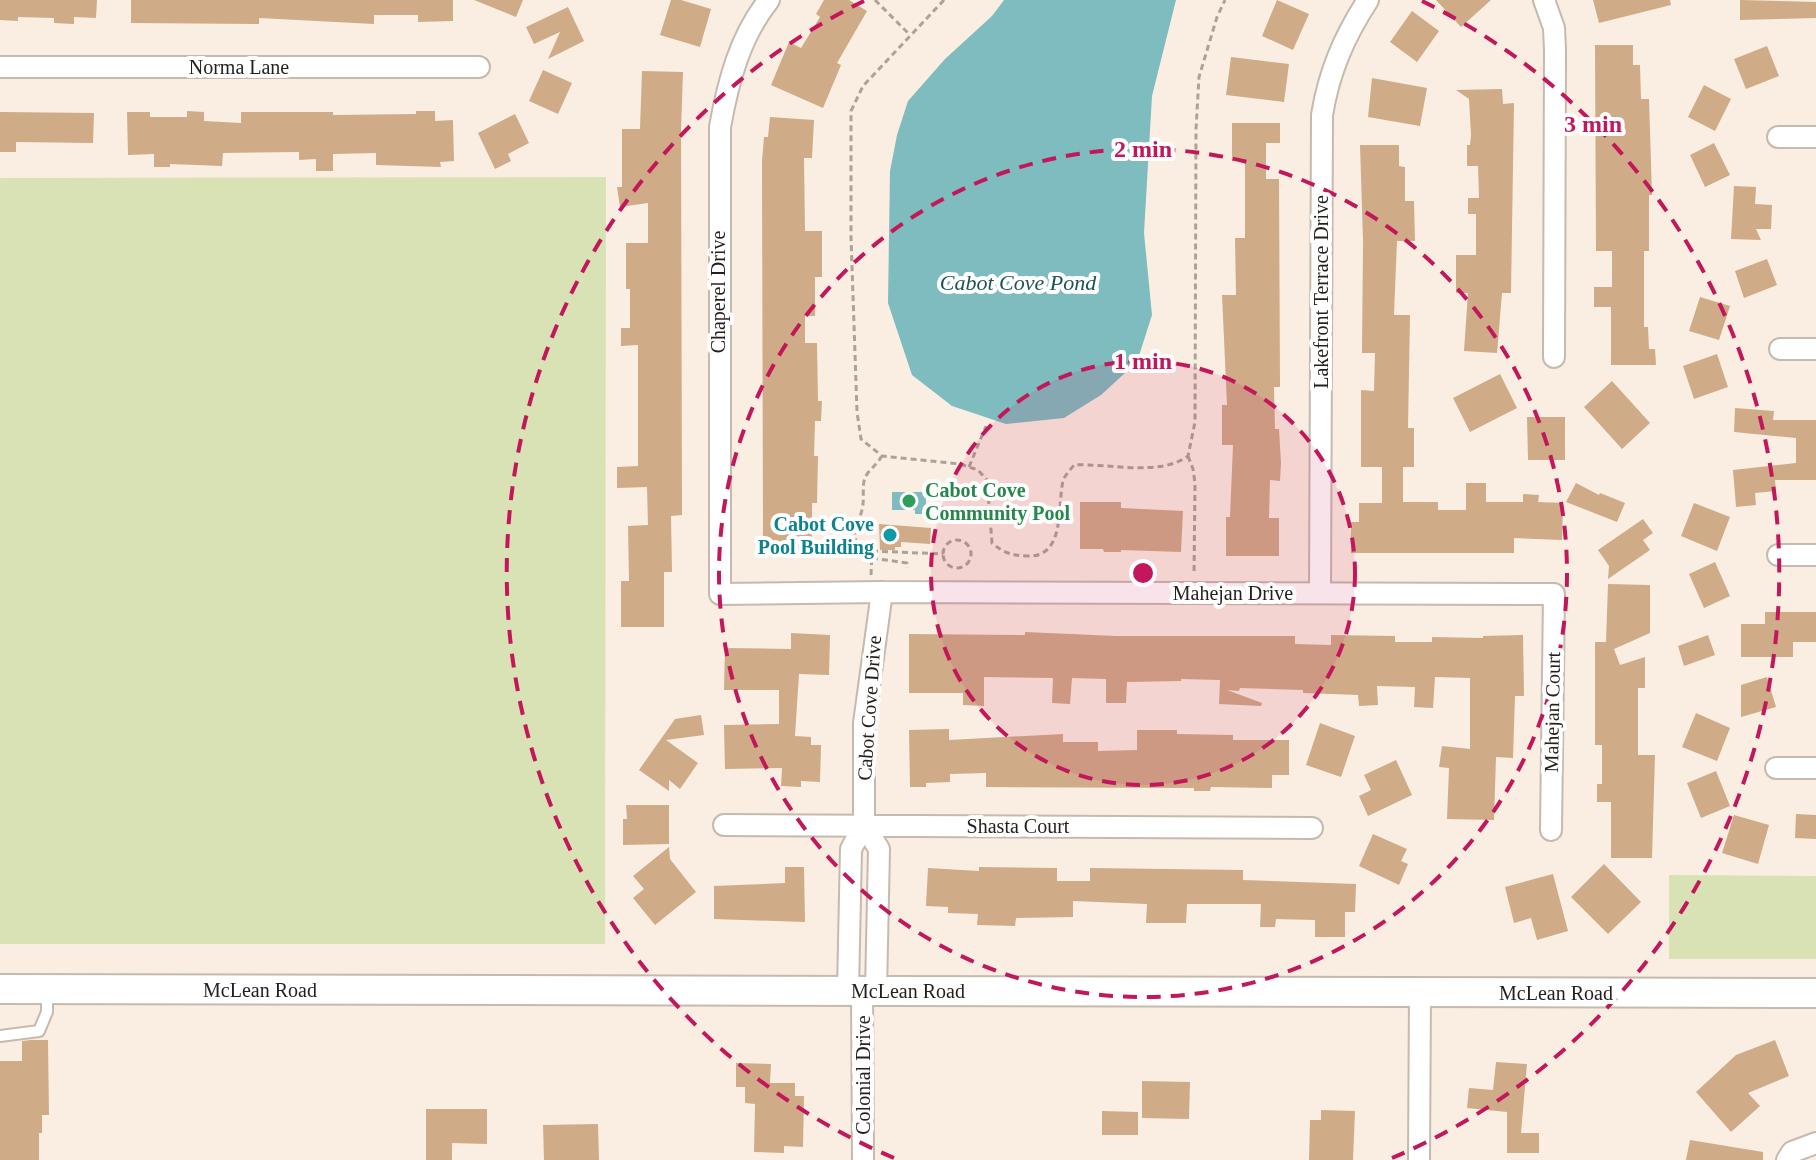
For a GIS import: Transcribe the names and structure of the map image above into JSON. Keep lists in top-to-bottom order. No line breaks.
{"streets":{"street":["Norma Lane","Chaperel Drive","Lakefront Terrace Drive","Mahejan Drive","Cabot Cove Drive","Mahejan Court","Shasta Court","McLean Road","Colonial Drive"]},"crossings":[["Chaperel Drive","Mahejan Drive"],["Lakefront Terrace Drive","Mahejan Drive"],["Mahejan Drive","Cabot Cove Drive"],["Mahejan Drive","Mahejan Court"],["Cabot Cove Drive","Shasta Court"],["Cabot Cove Drive","McLean Road"],["Cabot Cove Drive","Colonial Drive"],["McLean Road","Colonial Drive"]],"water":["Cabot Cove Pond"],"places":["Cabot Cove Community Pool","Cabot Cove Pool Building"],"rings":["3 min","2 min","1 min"]}
